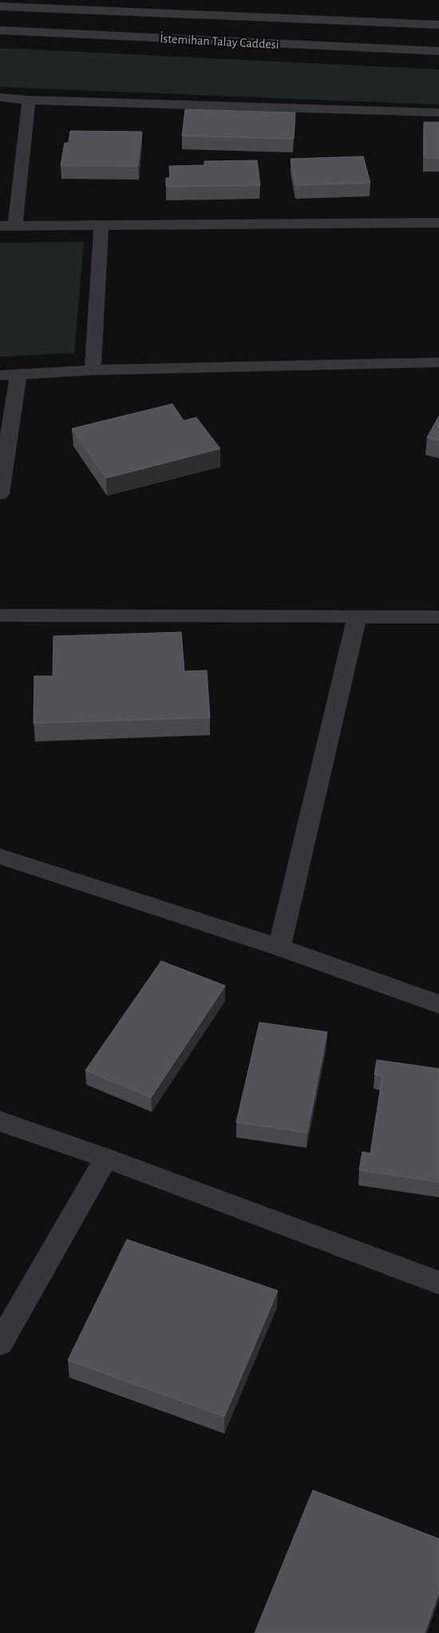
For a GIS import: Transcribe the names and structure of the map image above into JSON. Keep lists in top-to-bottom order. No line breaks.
{"streets":{"street":["İstemihan Talay Caddesi"]}}
